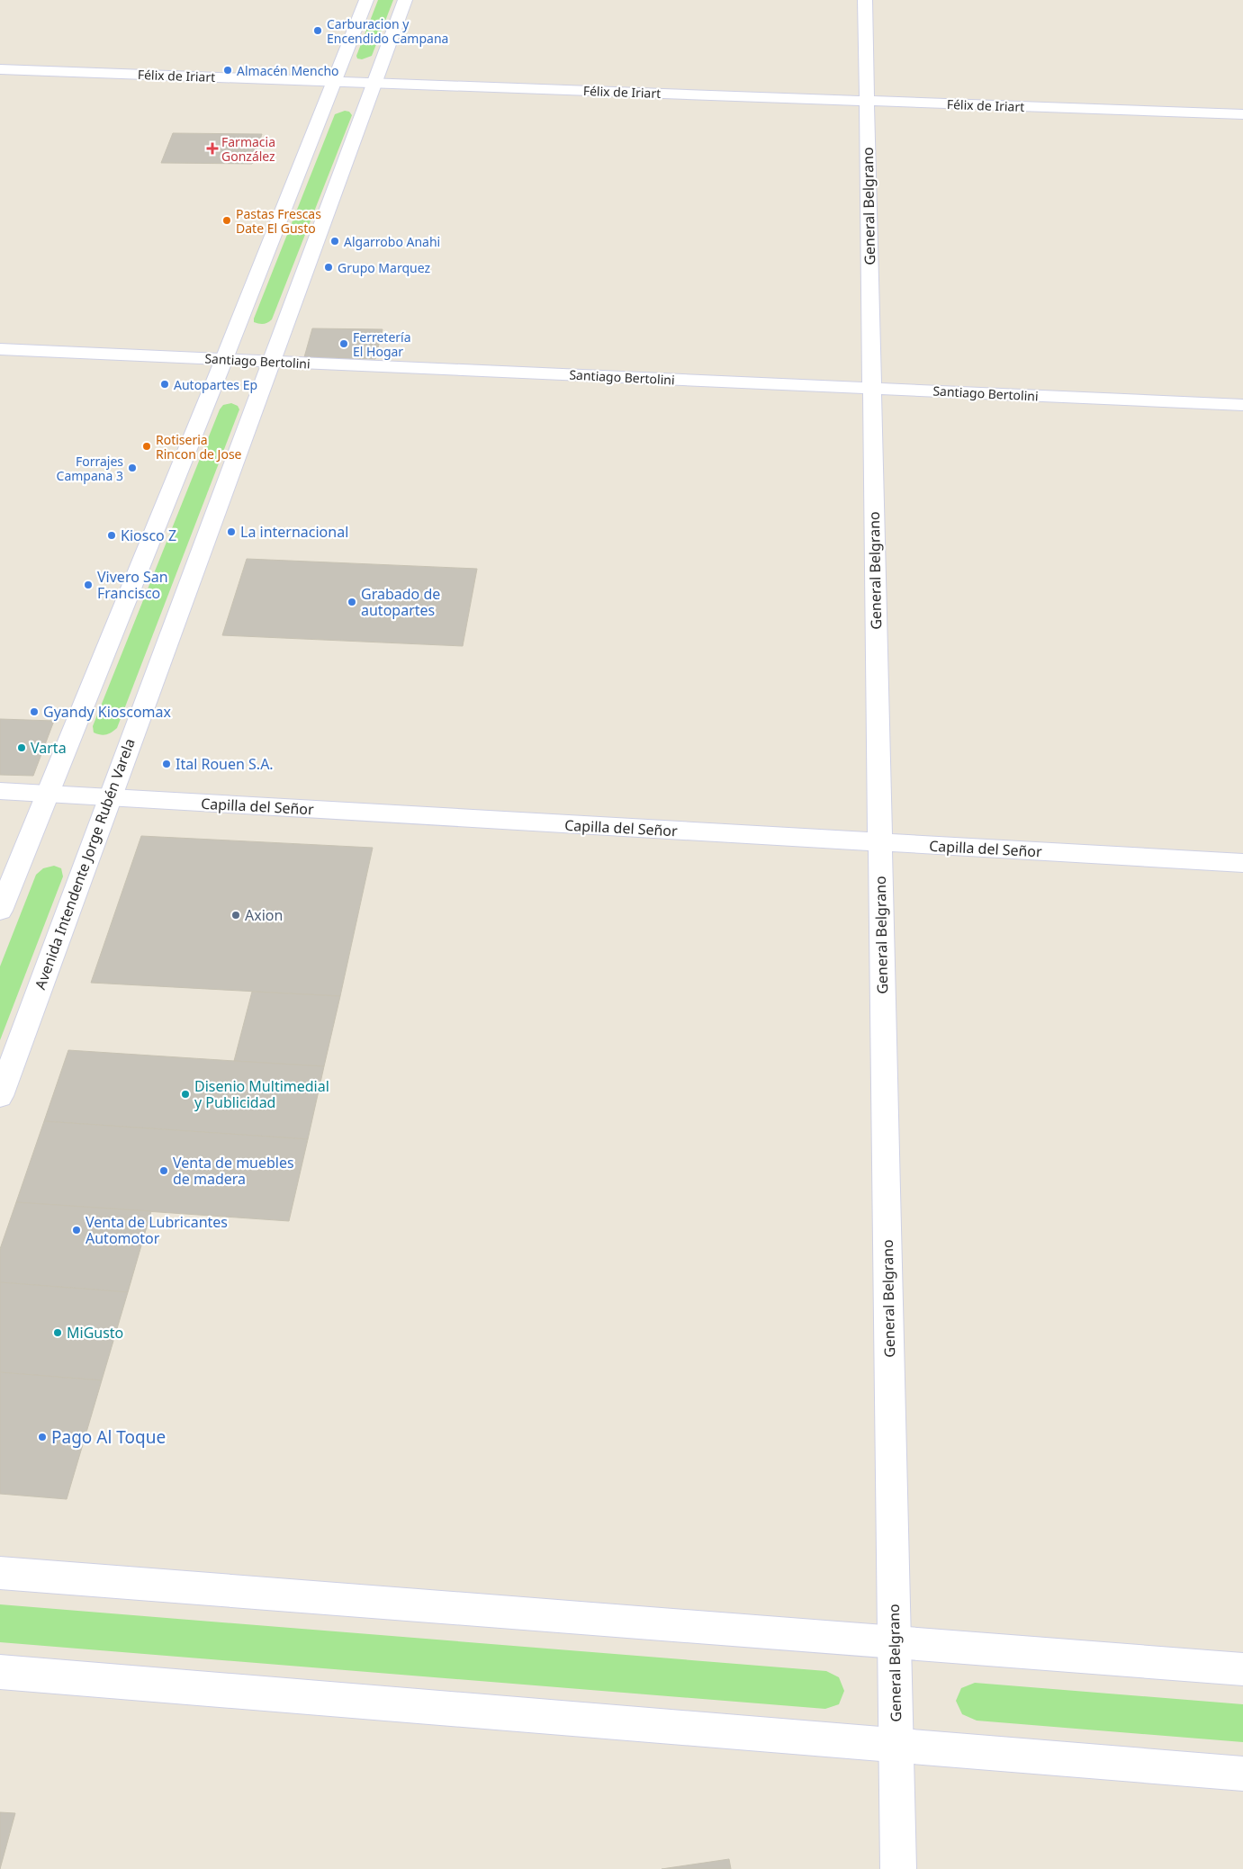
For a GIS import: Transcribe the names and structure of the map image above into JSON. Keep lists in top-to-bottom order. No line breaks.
{"streets":{"street":["Félix de Iriart","General Belgrano","Santiago Bertolini","Capilla del Señor","Avenida Intendente Jorge Rubén Varela"]},"crossings":[["Félix de Iriart","General Belgrano"],["Félix de Iriart","Avenida Intendente Jorge Rubén Varela"],["General Belgrano","Santiago Bertolini"],["General Belgrano","Capilla del Señor"],["Santiago Bertolini","Avenida Intendente Jorge Rubén Varela"],["Capilla del Señor","Avenida Intendente Jorge Rubén Varela"]],"places":{"other":["Carburacion y Encendido Campana","Almacén Mencho","Pastas Frescas Date El Gusto","Algarrobo Anahi","Grupo Marquez","Ferretería El Hogar","Autopartes Ep","Rotiseria Rincon de Jose","Forrajes Campana 3","La internacional","Kiosco Z","Vivero San Francisco","Grabado de autopartes","Gyandy Kioscomax","Varta","Ital Rouen S.A.","Axion","Disenio Multimedial y Publicidad","Venta de muebles de madera","Venta de Lubricantes Automotor","MiGusto","Pago Al Toque"],"health":["Farmacia González"]}}
